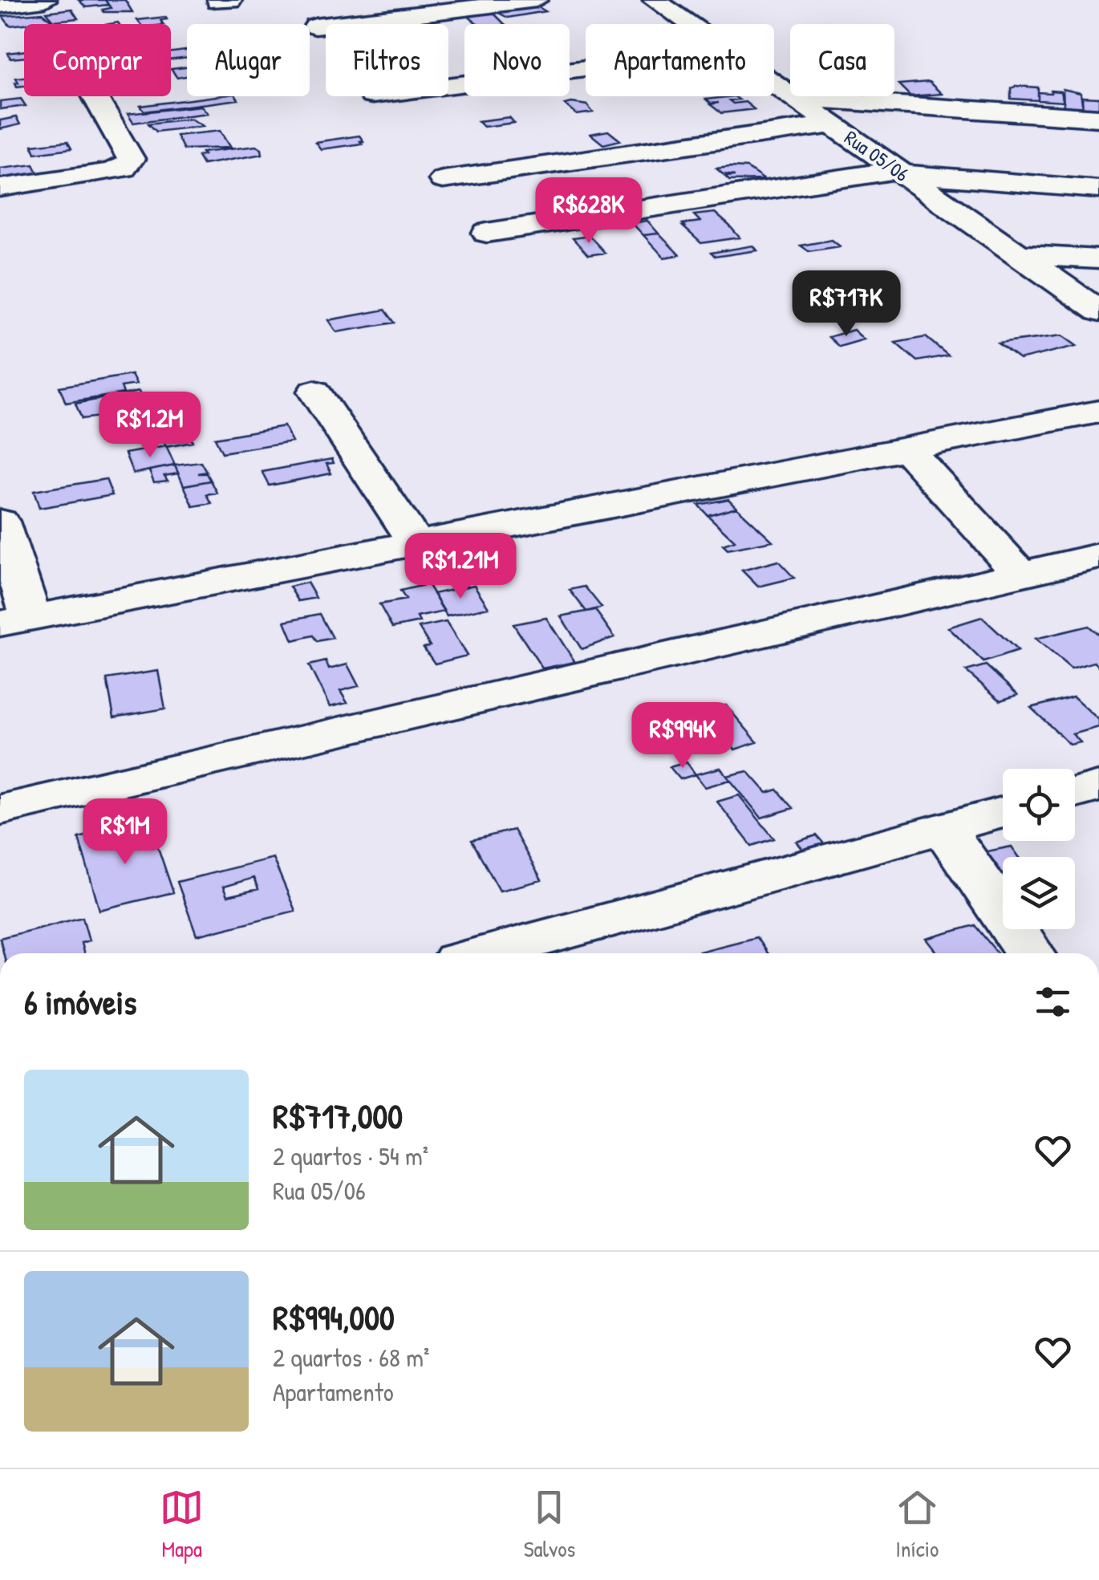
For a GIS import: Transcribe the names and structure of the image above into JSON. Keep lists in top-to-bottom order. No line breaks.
{"streets":{"street":["Rua 05/06"]},"page":{"chip":["Comprar","Alugar","Filtros","Novo","Apartamento","Casa"],"price":["R$628K","R$717K","R$1.2M","R$1.21M","R$994K","R$1M"],"heading":"6 imóveis","list":[{"name":"R$717,000","note":"2 quartos · 54 m² · Rua 05/06"},{"name":"R$994,000","note":"2 quartos · 68 m² · Apartamento"}],"tabs":["Mapa","Salvos","Início"]}}
